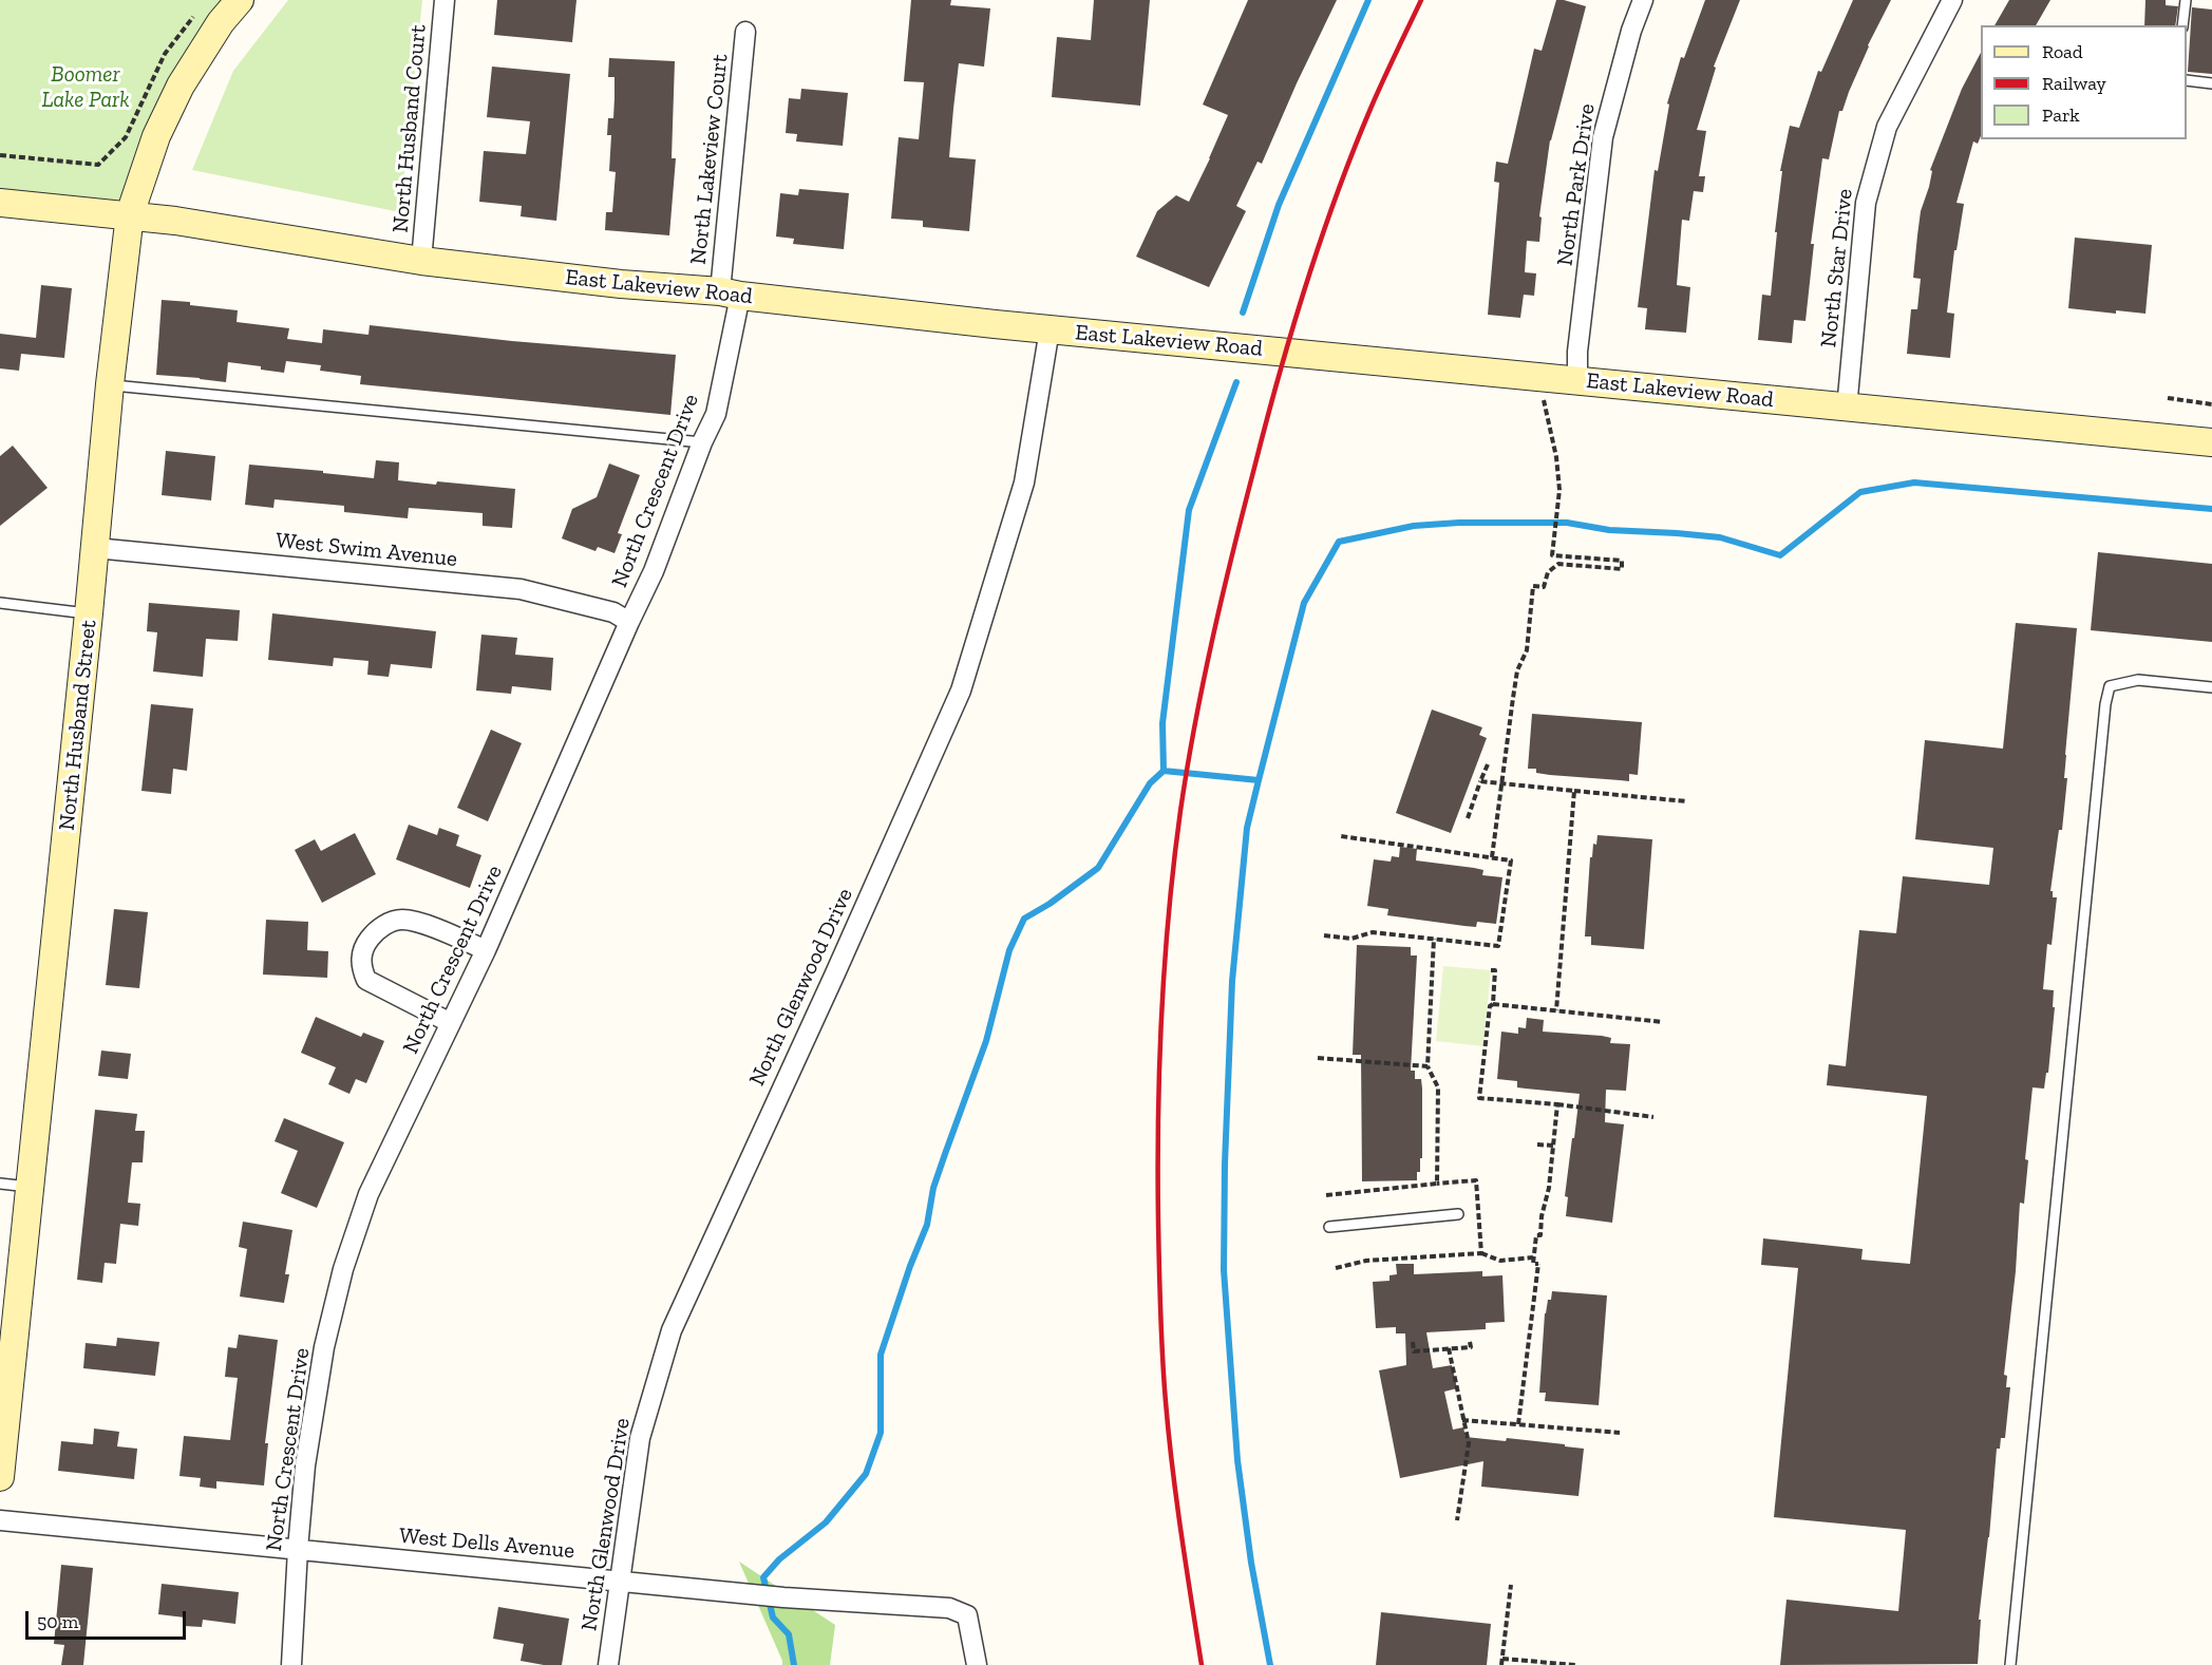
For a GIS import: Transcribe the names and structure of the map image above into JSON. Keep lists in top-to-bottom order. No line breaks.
{"streets":{"main road":["East Lakeview Road","North Husband Street"],"street":["North Husband Court","North Lakeview Court","North Park Drive","North Star Drive","North Crescent Drive","West Swim Avenue","North Glenwood Drive","West Dells Avenue"]},"crossings":[["North Husband Court","East Lakeview Road"],["North Lakeview Court","East Lakeview Road"],["North Lakeview Court","North Crescent Drive"],["North Park Drive","East Lakeview Road"],["North Star Drive","East Lakeview Road"],["East Lakeview Road","North Crescent Drive"],["East Lakeview Road","North Husband Street"],["East Lakeview Road","North Glenwood Drive"],["North Crescent Drive","West Swim Avenue"],["North Crescent Drive","West Dells Avenue"],["West Swim Avenue","North Husband Street"],["North Glenwood Drive","West Dells Avenue"]],"parks":["Boomer Lake Park"],"legend":["Road","Railway","Park"],"scale_bar":"50 m"}
